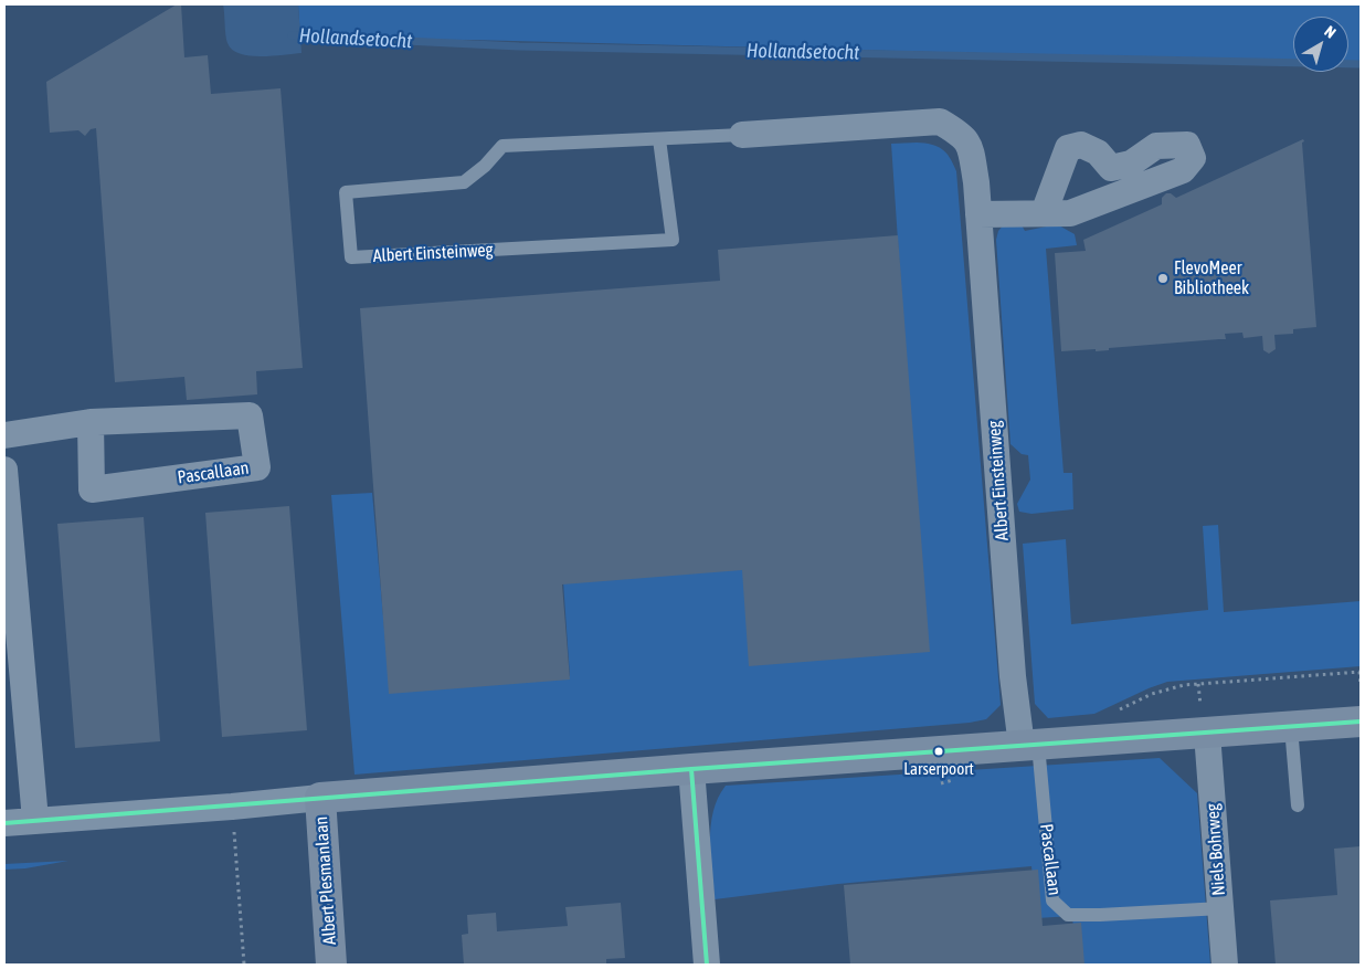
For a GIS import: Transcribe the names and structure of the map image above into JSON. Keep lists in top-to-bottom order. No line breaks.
{"streets":{"street":["Albert Einsteinweg","Pascallaan","Niels Bohrweg","Albert Plesmanlaan"]},"crossings":[["Albert Einsteinweg","Pascallaan"],["Pascallaan","Niels Bohrweg"]],"water":["Hollandsetocht"],"places":["FlevoMeer Bibliotheek","Larserpoort"],"north":"top right"}
